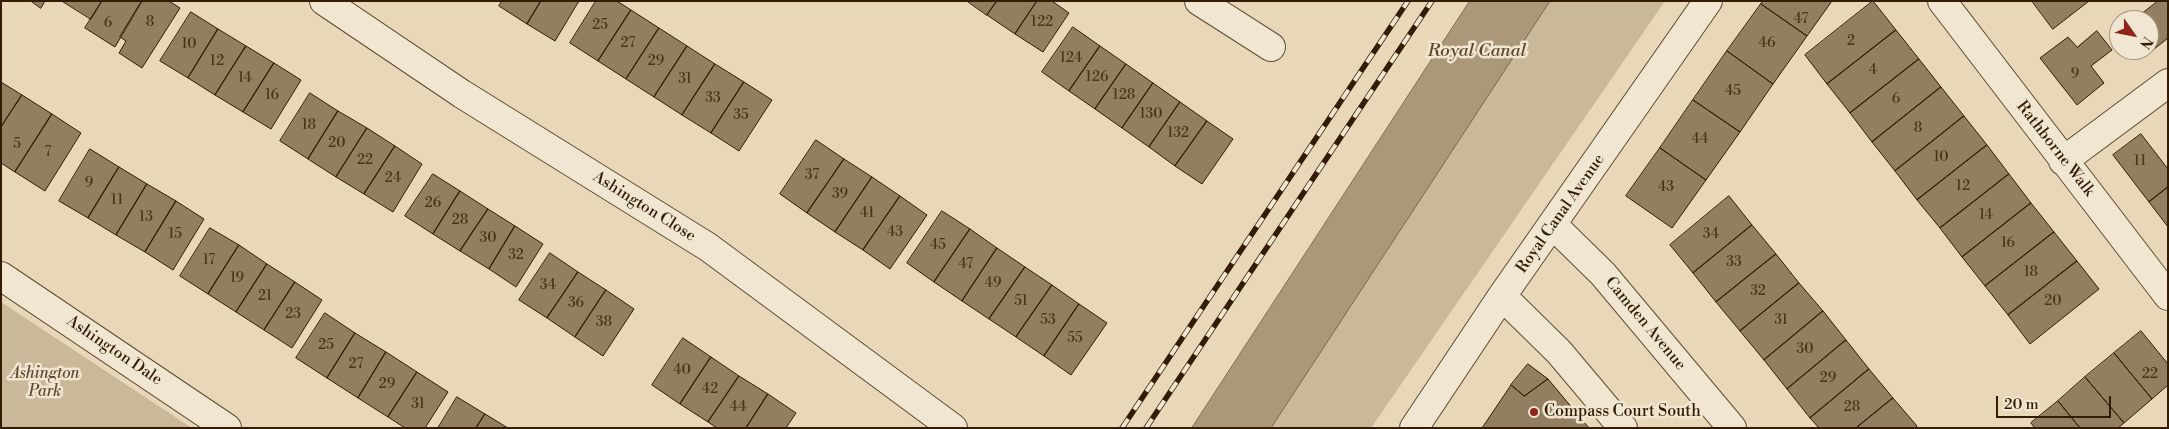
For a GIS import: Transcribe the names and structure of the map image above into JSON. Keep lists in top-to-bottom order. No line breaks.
{"streets":{"street":["Rathborne Walk","Ashington Close","Royal Canal Avenue","Camden Avenue","Ashington Dale"]},"crossings":[["Royal Canal Avenue","Camden Avenue"]],"water":["Royal Canal"],"parks":["Ashington Park"],"places":["Compass Court South"],"house_numbers":["47","8","122","6","25","2","27","46","10","124","12","29","4","9","126","14","31","45","16","128","33","6","130","35","18","8","132","44","20","5","7","10","22","11","37","24","9","12","43","39","11","26","41","14","13","28","43","15","34","30","16","45","32","17","33","47","18","19","49","34","32","21","51","20","36","23","53","31","38","55","25","30","27","40","22","29","29","42","31","44","28"],"scale_bar":"20 m","north":"bottom right"}
